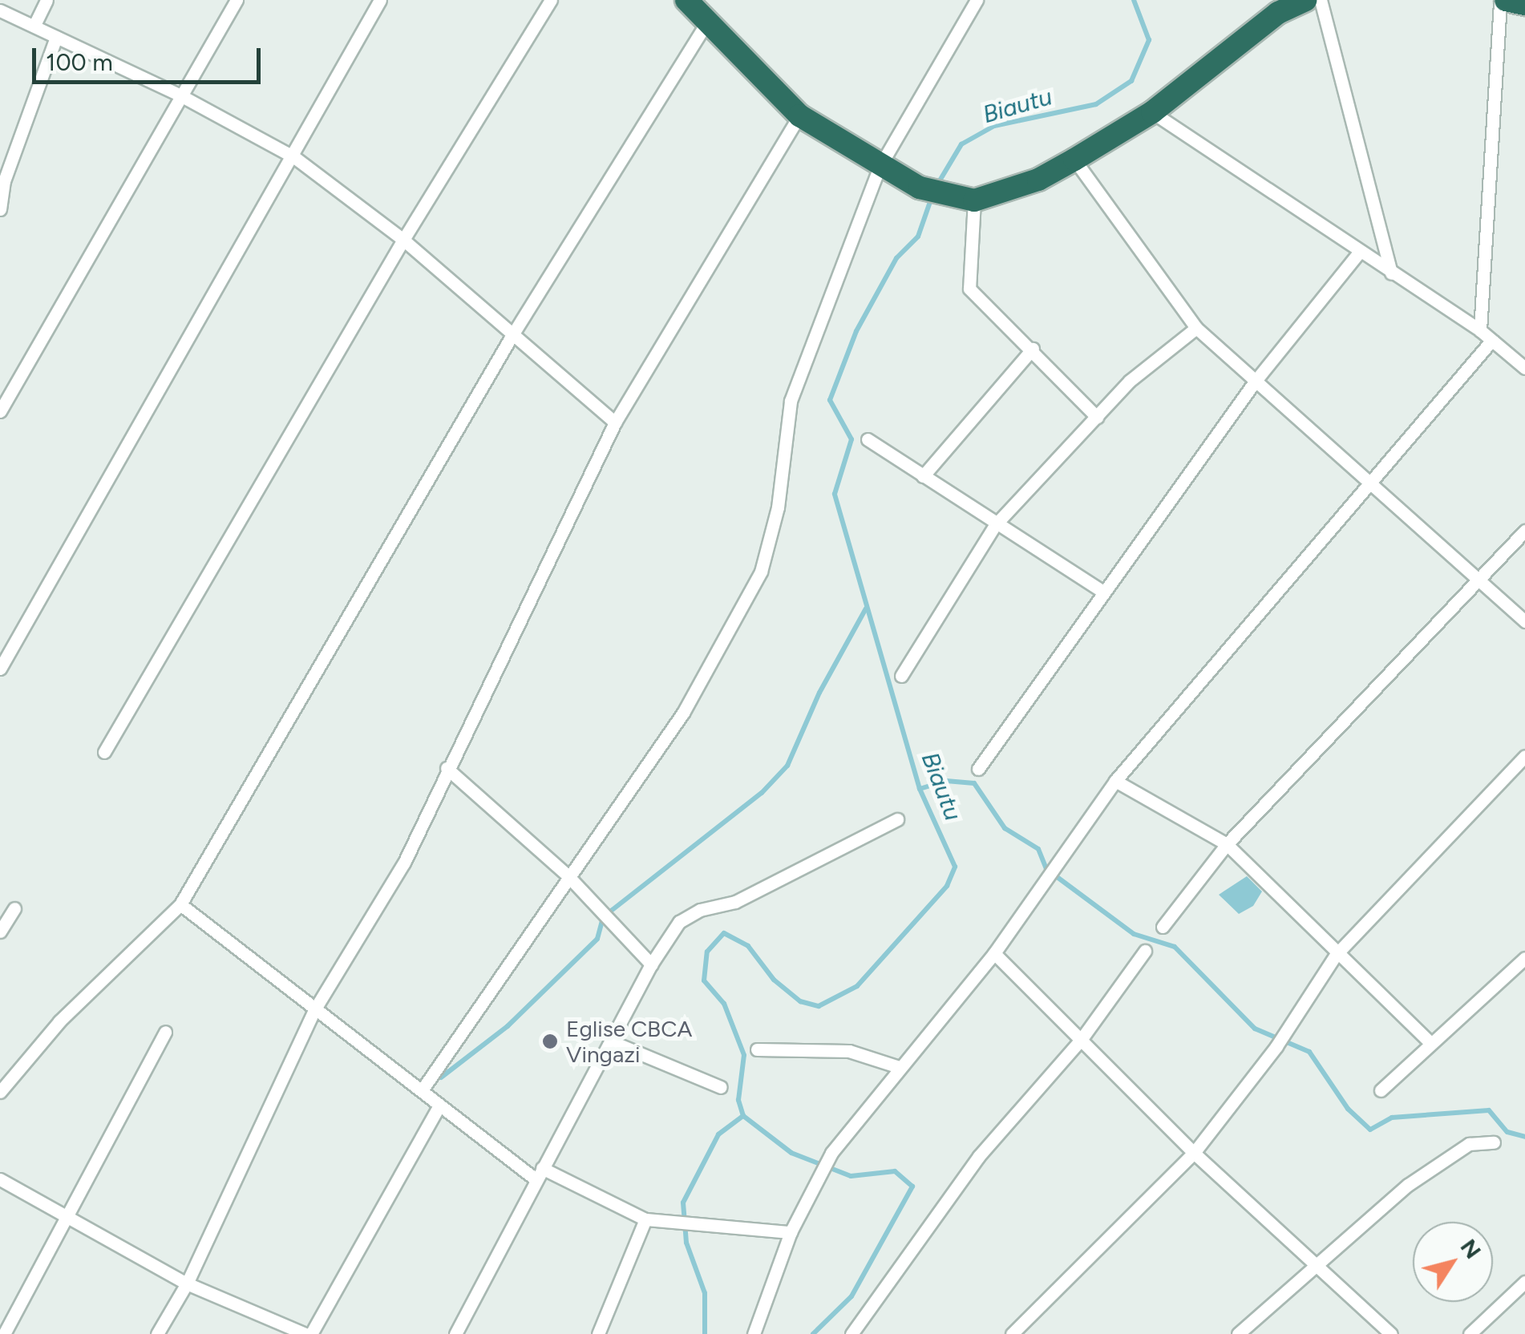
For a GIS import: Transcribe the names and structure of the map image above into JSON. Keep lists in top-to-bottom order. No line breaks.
{"water":["Biautu"],"places":["Eglise CBCA Vingazi"],"scale_bar":"100 m","north":"top right"}
